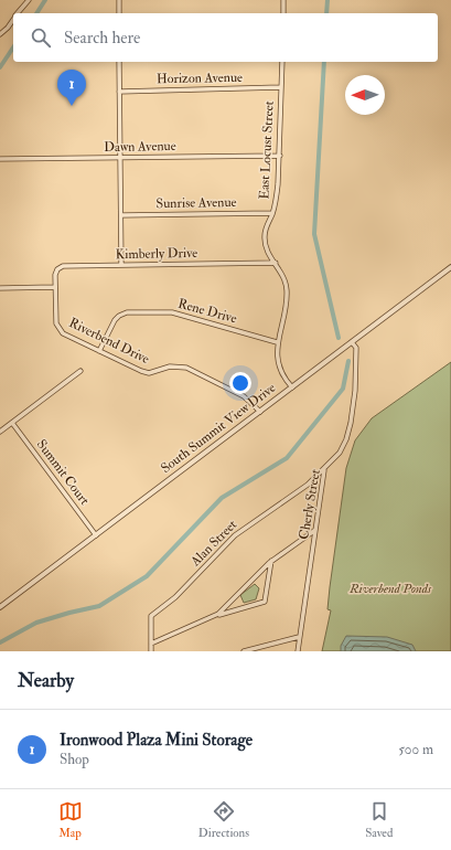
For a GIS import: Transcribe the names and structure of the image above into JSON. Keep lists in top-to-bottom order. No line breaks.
{"streets":{"street":["Horizon Avenue","Dawn Avenue","East Locust Street","Sunrise Avenue","Kimberly Drive","Rene Drive","Riverbend Drive","South Summit View Drive","Summit Court","Cherly Street","Alan Street"]},"crossings":[["Horizon Avenue","East Locust Street"],["Dawn Avenue","East Locust Street"],["East Locust Street","Sunrise Avenue"],["East Locust Street","Kimberly Drive"],["East Locust Street","Rene Drive"],["East Locust Street","South Summit View Drive"],["Kimberly Drive","Riverbend Drive"],["Rene Drive","Riverbend Drive"],["Riverbend Drive","South Summit View Drive"],["South Summit View Drive","Summit Court"],["South Summit View Drive","Cherly Street"],["Cherly Street","Alan Street"]],"parks":["Riverbend Ponds"],"north":"left","page":{"search":"Search here","pins":"1","heading":"Nearby","list":[{"mark":"1","name":"Ironwood Plaza Mini Storage","note":"Shop","value":"500 m"}],"nav":["Map","Directions","Saved"]}}
